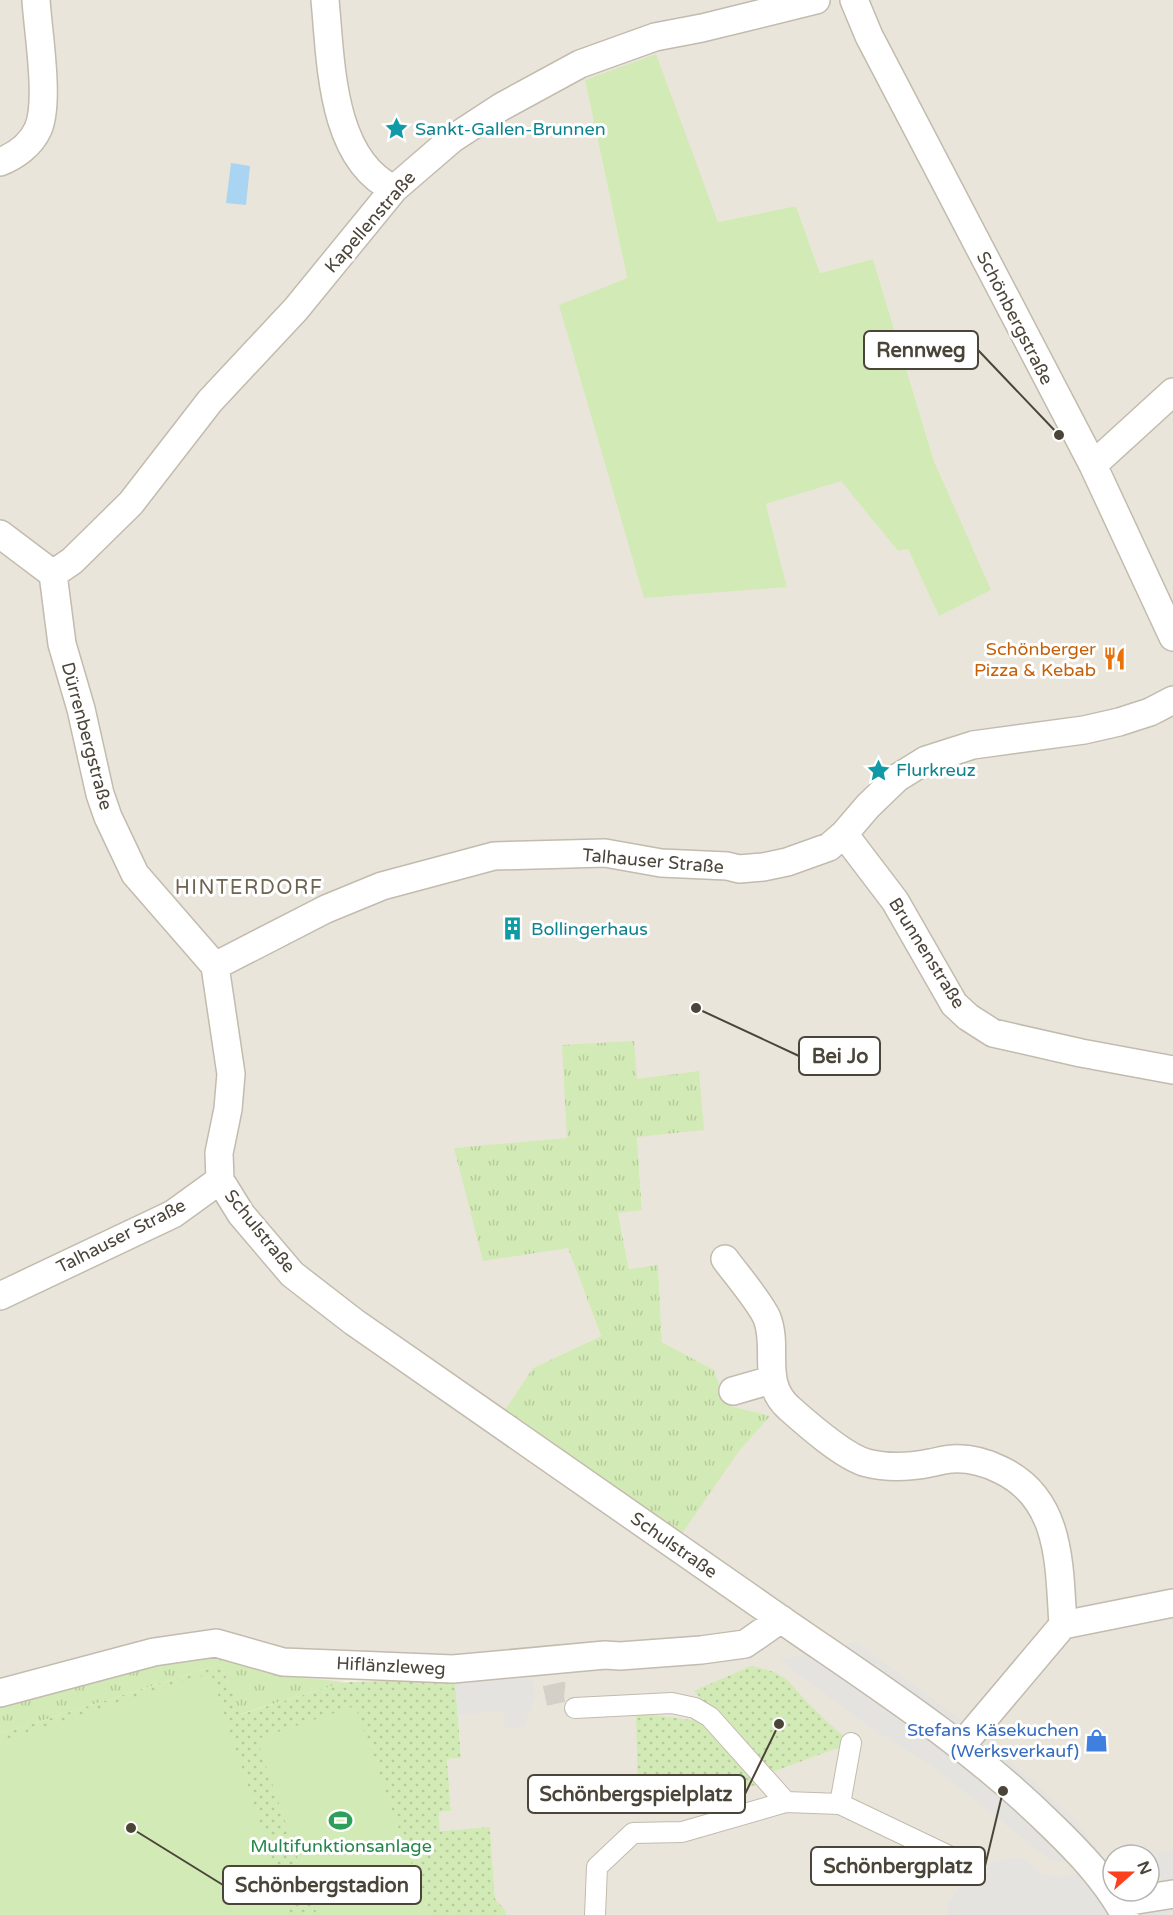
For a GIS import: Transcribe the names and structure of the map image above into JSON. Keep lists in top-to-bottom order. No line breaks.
{"streets":{"street":["Kapellenstraße","Schönbergstraße","Dürrenbergstraße","Talhauser Straße","Brunnenstraße","Schulstraße","Hiflänzleweg"]},"crossings":[["Kapellenstraße","Dürrenbergstraße"],["Dürrenbergstraße","Talhauser Straße"],["Talhauser Straße","Brunnenstraße"],["Talhauser Straße","Schulstraße"],["Schulstraße","Hiflänzleweg"]],"districts":["HINTERDORF"],"places":{"place":["Sankt-Gallen-Brunnen","Flurkreuz"],"other":["Rennweg","Bei Jo","Schönbergspielplatz","Schönbergplatz","Schönbergstadion"],"restaurant":["Schönberger Pizza & Kebab"],"building":["Bollingerhaus"],"shop":["Stefans Käsekuchen (Werksverkauf)"],"sports":["Multifunktionsanlage"]},"north":"right"}
